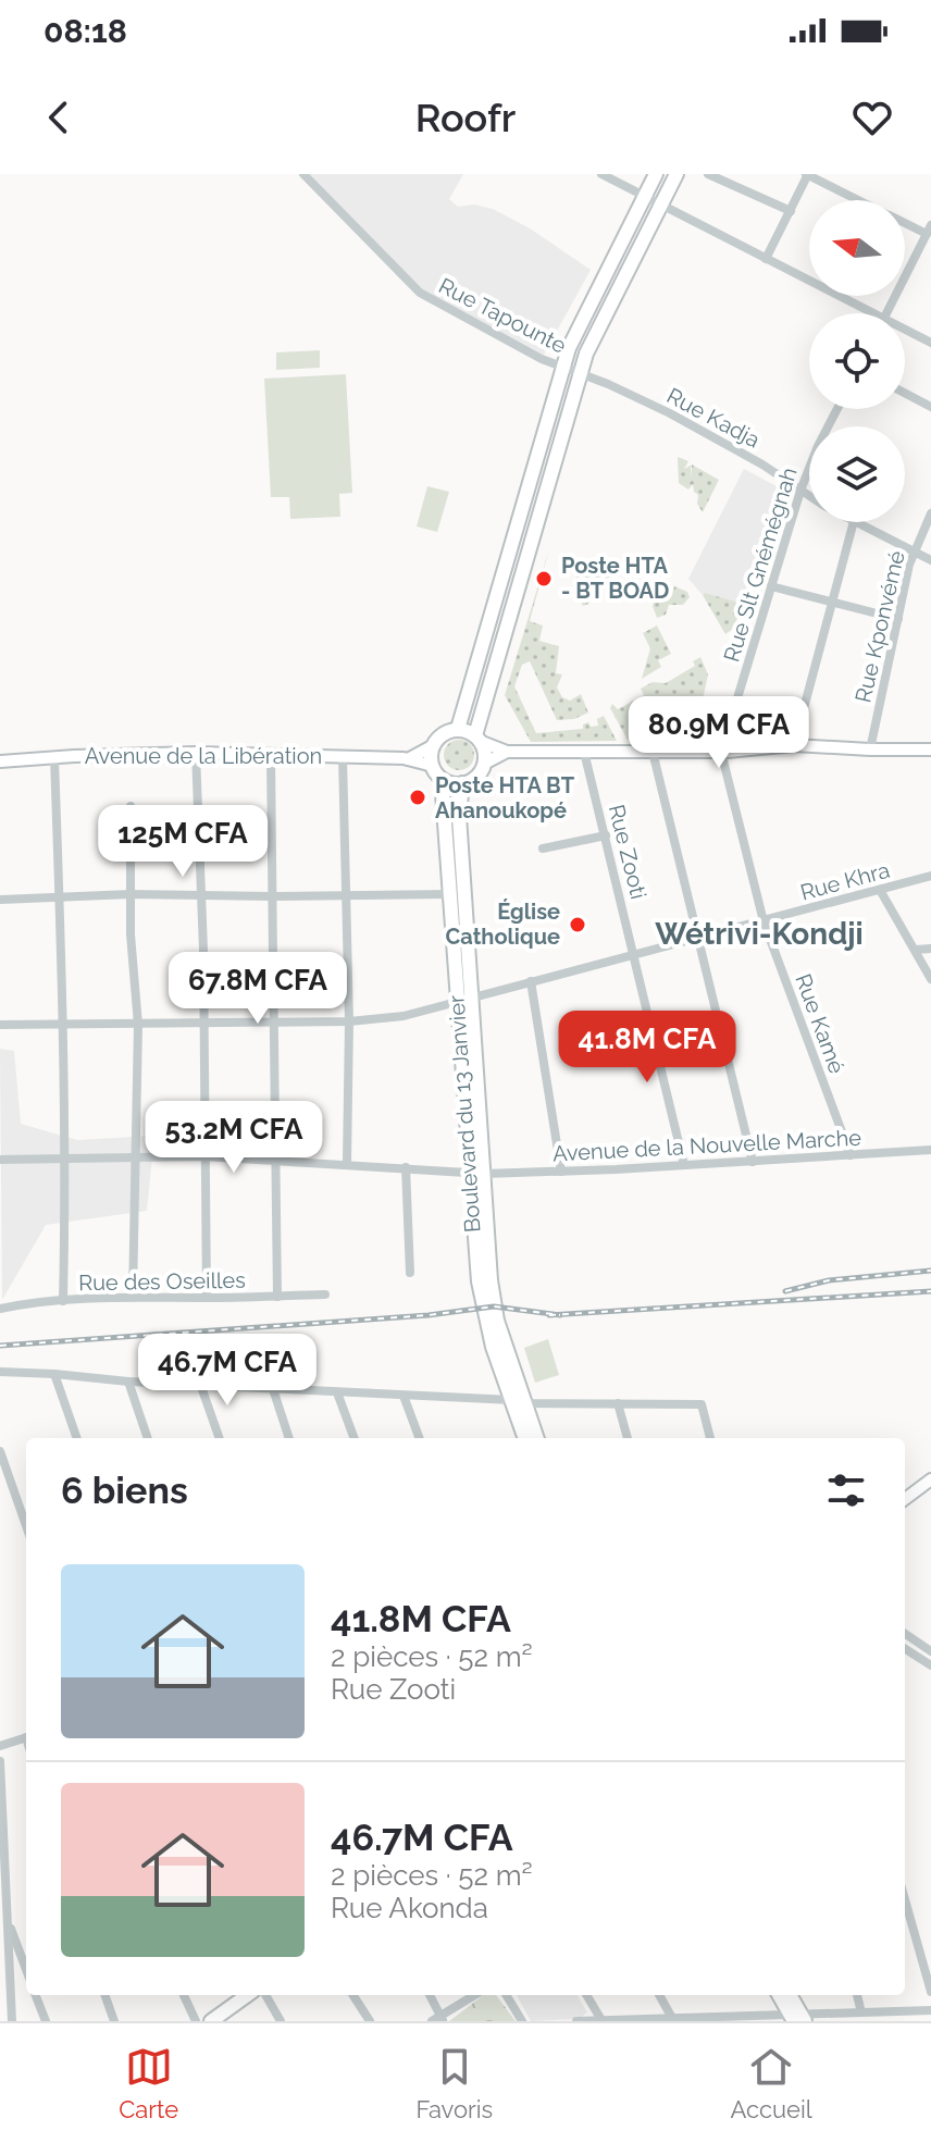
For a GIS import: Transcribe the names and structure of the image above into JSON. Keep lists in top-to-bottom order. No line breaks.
{"streets":{"highway":["Boulevard du 13 Janvier"],"main road":["Avenue de la Libération"],"street":["Rue Tapounte","Rue Kadja","Rue Slt Gnémégnah","Rue Kponvémé","Rue Zooti","Rue Khra","Rue Kamé","Avenue de la Nouvelle Marche","Rue des Oseilles"]},"crossings":[["Rue Tapounte","Rue Kadja"],["Rue Kadja","Rue Slt Gnémégnah"],["Rue Kadja","Rue Kponvémé"],["Rue Slt Gnémégnah","Rue Kamé"],["Avenue de la Libération","Boulevard du 13 Janvier"],["Rue Zooti","Rue Khra"],["Rue Zooti","Avenue de la Nouvelle Marche"],["Rue Khra","Rue Kamé"],["Rue Khra","Boulevard du 13 Janvier"],["Rue Kamé","Avenue de la Nouvelle Marche"],["Boulevard du 13 Janvier","Avenue de la Nouvelle Marche"]],"districts":["Wétrivi-Kondji"],"places":["Poste HTA - BT BOAD","Poste HTA BT Ahanoukopé","Église Catholique"],"north":"left","page":{"status":"08:18","header":"Roofr","price":["80.9M CFA","125M CFA","67.8M CFA","41.8M CFA","53.2M CFA","46.7M CFA"],"heading":"6 biens","list":[{"name":"41.8M CFA","note":"2 pièces · 52 m² · Rue Zooti"},{"name":"46.7M CFA","note":"2 pièces · 52 m² · Rue Akonda"}],"tabs":["Carte","Favoris","Accueil"]}}
